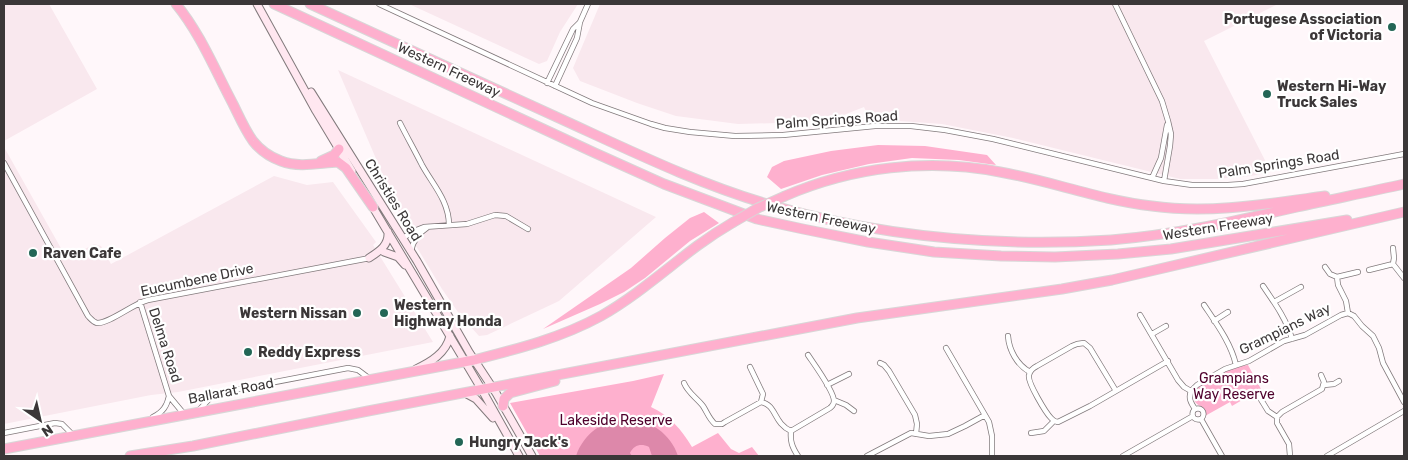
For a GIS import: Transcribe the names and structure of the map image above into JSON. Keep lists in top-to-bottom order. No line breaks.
{"streets":{"highway":["Western Freeway","Ballarat Road"],"main road":["Christies Road"],"street":["Palm Springs Road","Eucumbene Drive","Grampians Way","Delma Road"]},"crossings":[["Western Freeway","Ballarat Road"],["Christies Road","Eucumbene Drive"],["Christies Road","Ballarat Road"],["Eucumbene Drive","Delma Road"],["Delma Road","Ballarat Road"]],"parks":["Grampians Way Reserve","Lakeside Reserve"],"places":["Portugese Association of Victoria","Western Hi-Way Truck Sales","Raven Cafe","Western Nissan","Western Highway Honda","Reddy Express","Hungry Jack's"],"north":"bottom right"}
